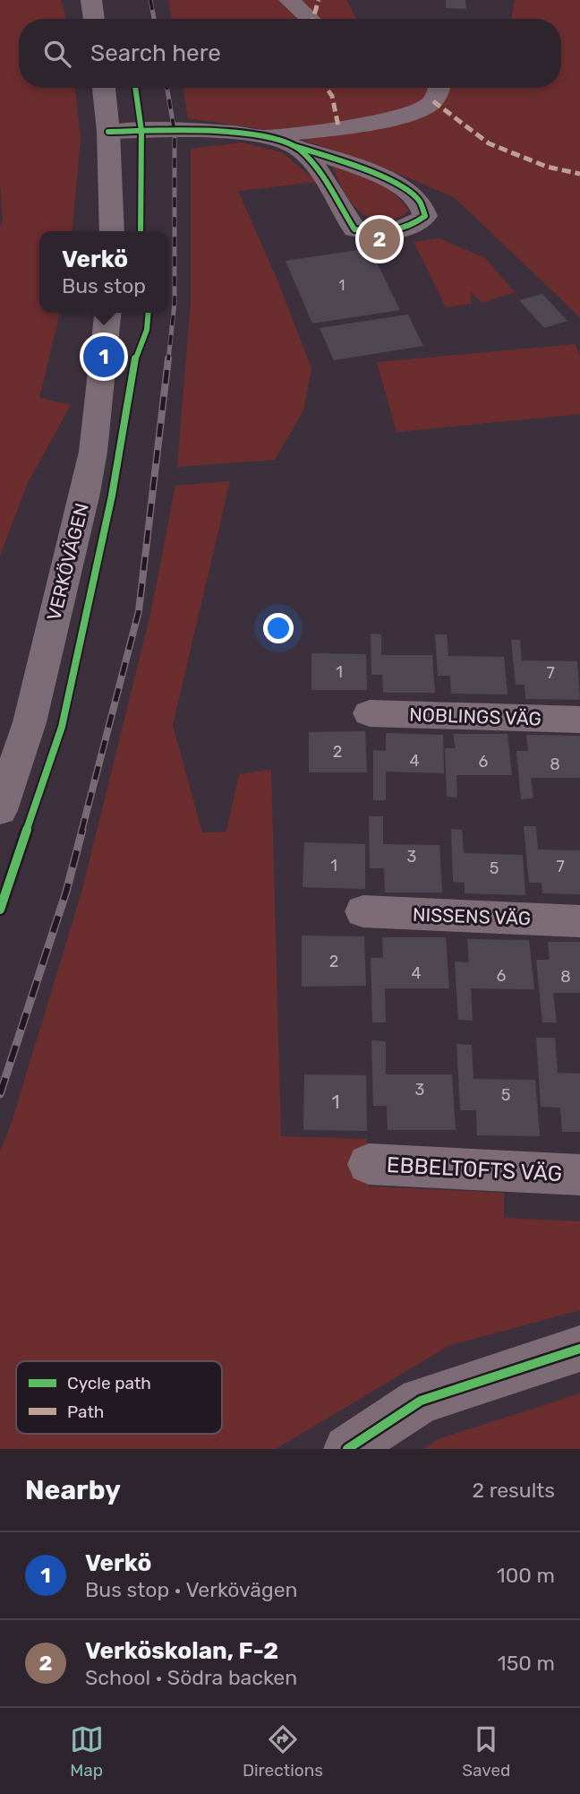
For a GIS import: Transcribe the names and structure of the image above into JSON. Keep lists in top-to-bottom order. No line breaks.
{"streets":{"main road":["VERKÖVÄGEN"],"street":["NOBLINGS VÄG","NISSENS VÄG","EBBELTOFTS VÄG"]},"house_numbers":["1","1","7","2","4","6","8","3","1","7","5","2","4","6","8","3","5","1"],"legend":["Cycle path","Path"],"page":{"search":"Search here","pins":["2","1"],"popup":["Verkö","Bus stop"],"heading":["Nearby","2 results"],"list":[{"mark":"1","name":"Verkö","note":"Bus stop · Verkövägen","value":"100 m"},{"mark":"2","name":"Verköskolan, F-2","note":"School · Södra backen","value":"150 m"}],"nav":["Map","Directions","Saved"]}}
